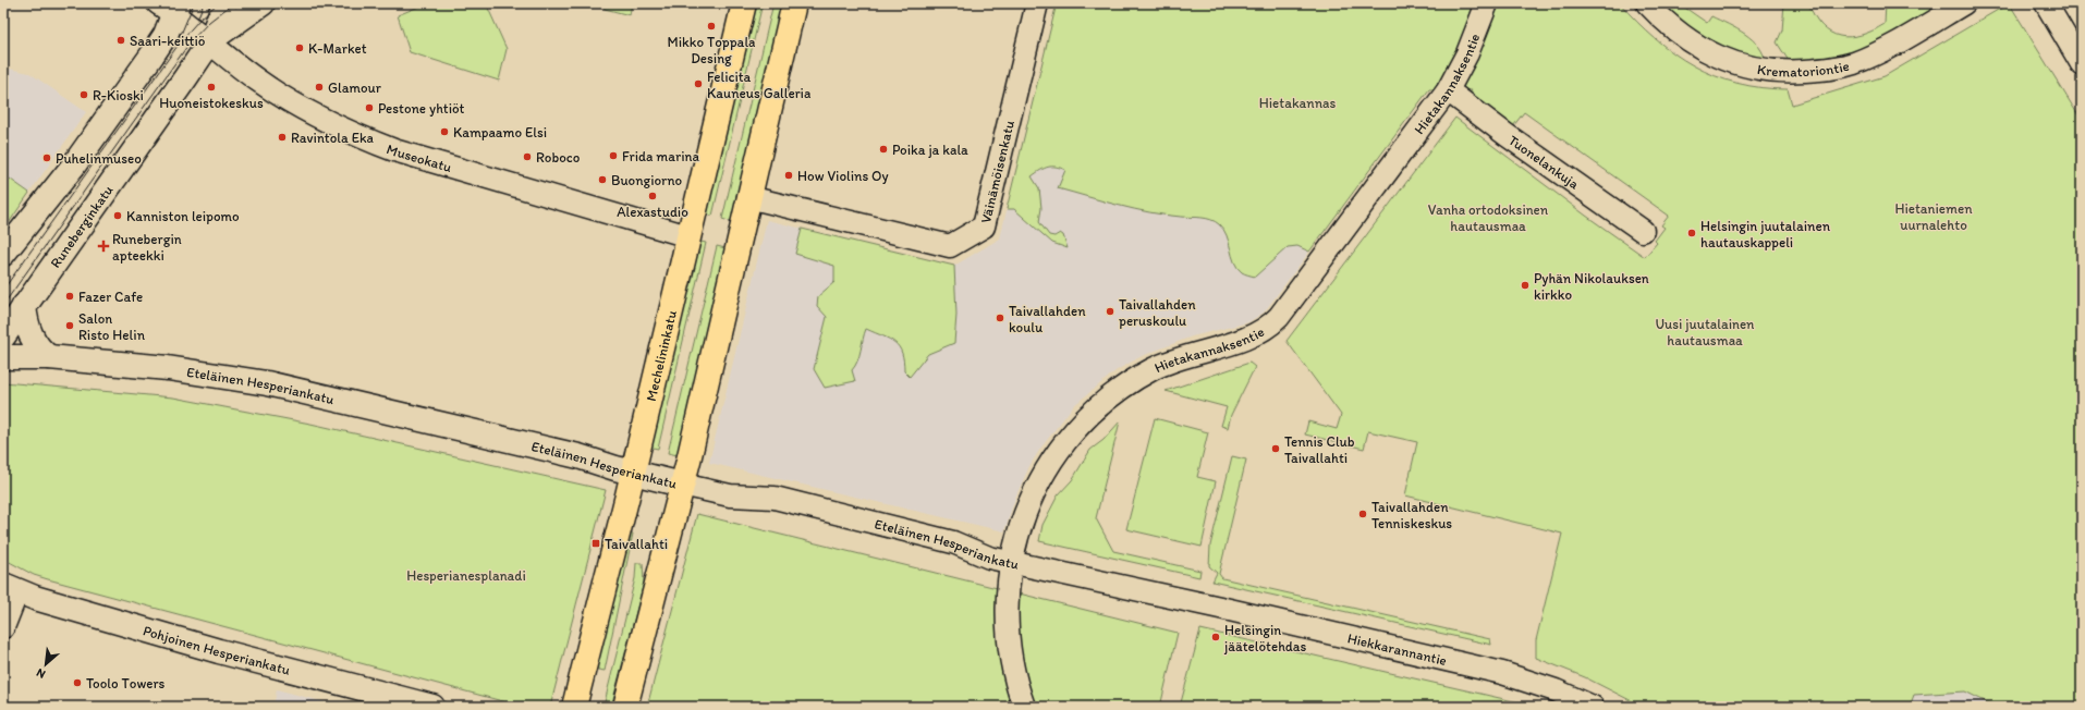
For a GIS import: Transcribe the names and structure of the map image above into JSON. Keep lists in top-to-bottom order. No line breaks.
{"streets":{"main road":["Mechelininkatu"],"street":["Krematoriontie","Hietakannaksentie","Museokatu","Tuonelankuja","Väinämöisenkatu","Runeberginkatu","Eteläinen Hesperiankatu","Pohjoinen Hesperiankatu","Hiekkarannantie"]},"crossings":[["Hietakannaksentie","Tuonelankuja"],["Hietakannaksentie","Eteläinen Hesperiankatu"],["Museokatu","Runeberginkatu"],["Museokatu","Mechelininkatu"],["Mechelininkatu","Eteläinen Hesperiankatu"],["Eteläinen Hesperiankatu","Hiekkarannantie"]],"parks":["Hietakannas","Hietaniemen uurnalehto","Vanha ortodoksinen hautausmaa","Uusi juutalainen hautausmaa","Hesperianesplanadi"],"places":{"other":["Mikko Toppala Desing","Saari-keittiö","K-Market","Felicita Kauneus Galleria","Huoneistokeskus","Glamour","R-Kioski","Pestone yhtiöt","Kampaamo Elsi","Ravintola Eka","Poika ja kala","Frida marina","Roboco","Puhelinmuseo","How Violins Oy","Buongiorno","Alexastudio","Kanniston leipomo","Helsingin juutalainen hautauskappeli","Pyhän Nikolauksen kirkko","Fazer Cafe","Taivallahden peruskoulu","Taivallahden koulu","Salon Risto Helin","Tennis Club Taivallahti","Taivallahden Tenniskeskus","Helsingin jäätelötehdas","Toolo Towers"],"health":["Runebergin apteekki"],"transit":["Taivallahti"]},"north":"bottom left"}
